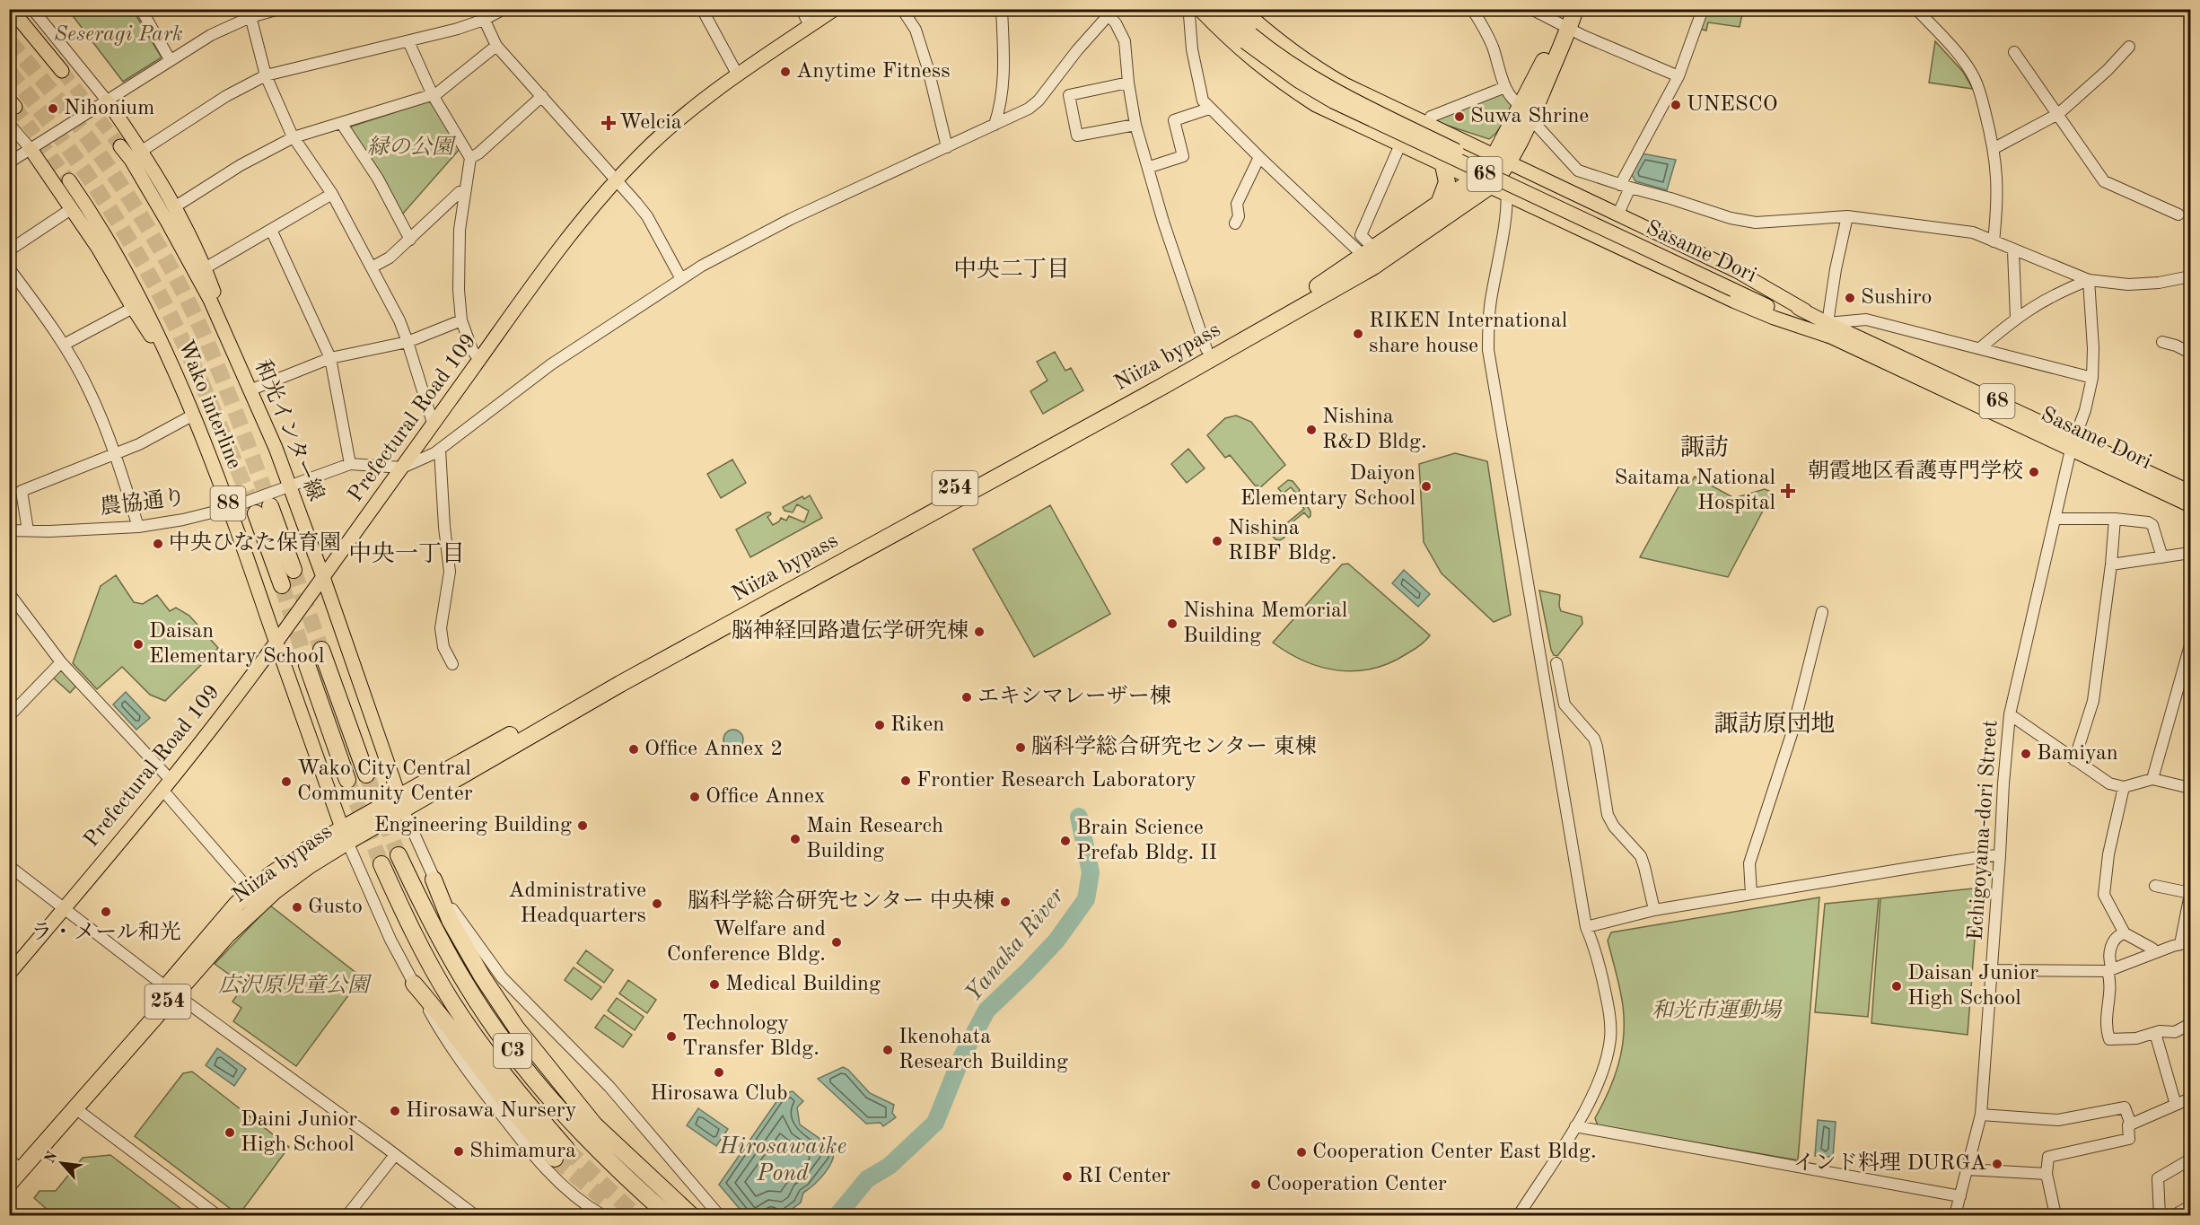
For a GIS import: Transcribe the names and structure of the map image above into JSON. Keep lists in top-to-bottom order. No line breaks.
{"streets":{"highway":["Niiza bypass","254","C3"],"main road":["68","Sasame Dori","Wako interline","Prefectural Road 109","和光インター線","88"],"street":["農協通り","Echigoyama-dori Street"]},"crossings":[["Sasame Dori","Echigoyama-dori Street"],["Niiza bypass","Wako interline"],["Niiza bypass","和光インター線"],["Wako interline","Prefectural Road 109"],["Wako interline","農協通り"],["Wako interline","88"],["Prefectural Road 109","和光インター線"],["Prefectural Road 109","農協通り"],["和光インター線","農協通り"]],"districts":["中央二丁目","諏訪","中央一丁目","諏訪原団地"],"water":["Yanaka River","Hirosawaike Pond"],"parks":["Seseragi Park","緑の公園","広沢原児童公園","和光市運動場"],"places":{"other":["Anytime Fitness","UNESCO","Nihonium","Suwa Shrine","Sushiro","RIKEN International share house","Nishina R&D Bldg.","朝霞地区看護専門学校","Daiyon Elementary School","Nishina RIBF Bldg.","中央ひなた保育園","Nishina Memorial Building","脳神経回路遺伝学研究棟","Daisan Elementary School","エキシマレーザー棟","Riken","脳科学総合研究センター 東棟","Office Annex 2","Bamiyan","Frontier Research Laboratory","Wako City Central Community Center","Office Annex","Engineering Building","Main Research Building","Brain Science Prefab Bldg. II","脳科学総合研究センター 中央棟","Administrative Headquarters","Gusto","ラ・メール和光","Welfare and Conference Bldg.","Medical Building","Daisan Junior High School","Technology Transfer Bldg.","Ikenohata Research Building","Hirosawa Club","Hirosawa Nursery","Daini Junior High School","Shimamura","Cooperation Center East Bldg.","インド料理 DURGA","RI Center","Cooperation Center"],"health":["Welcia","Saitama National Hospital"]},"north":"top left"}
